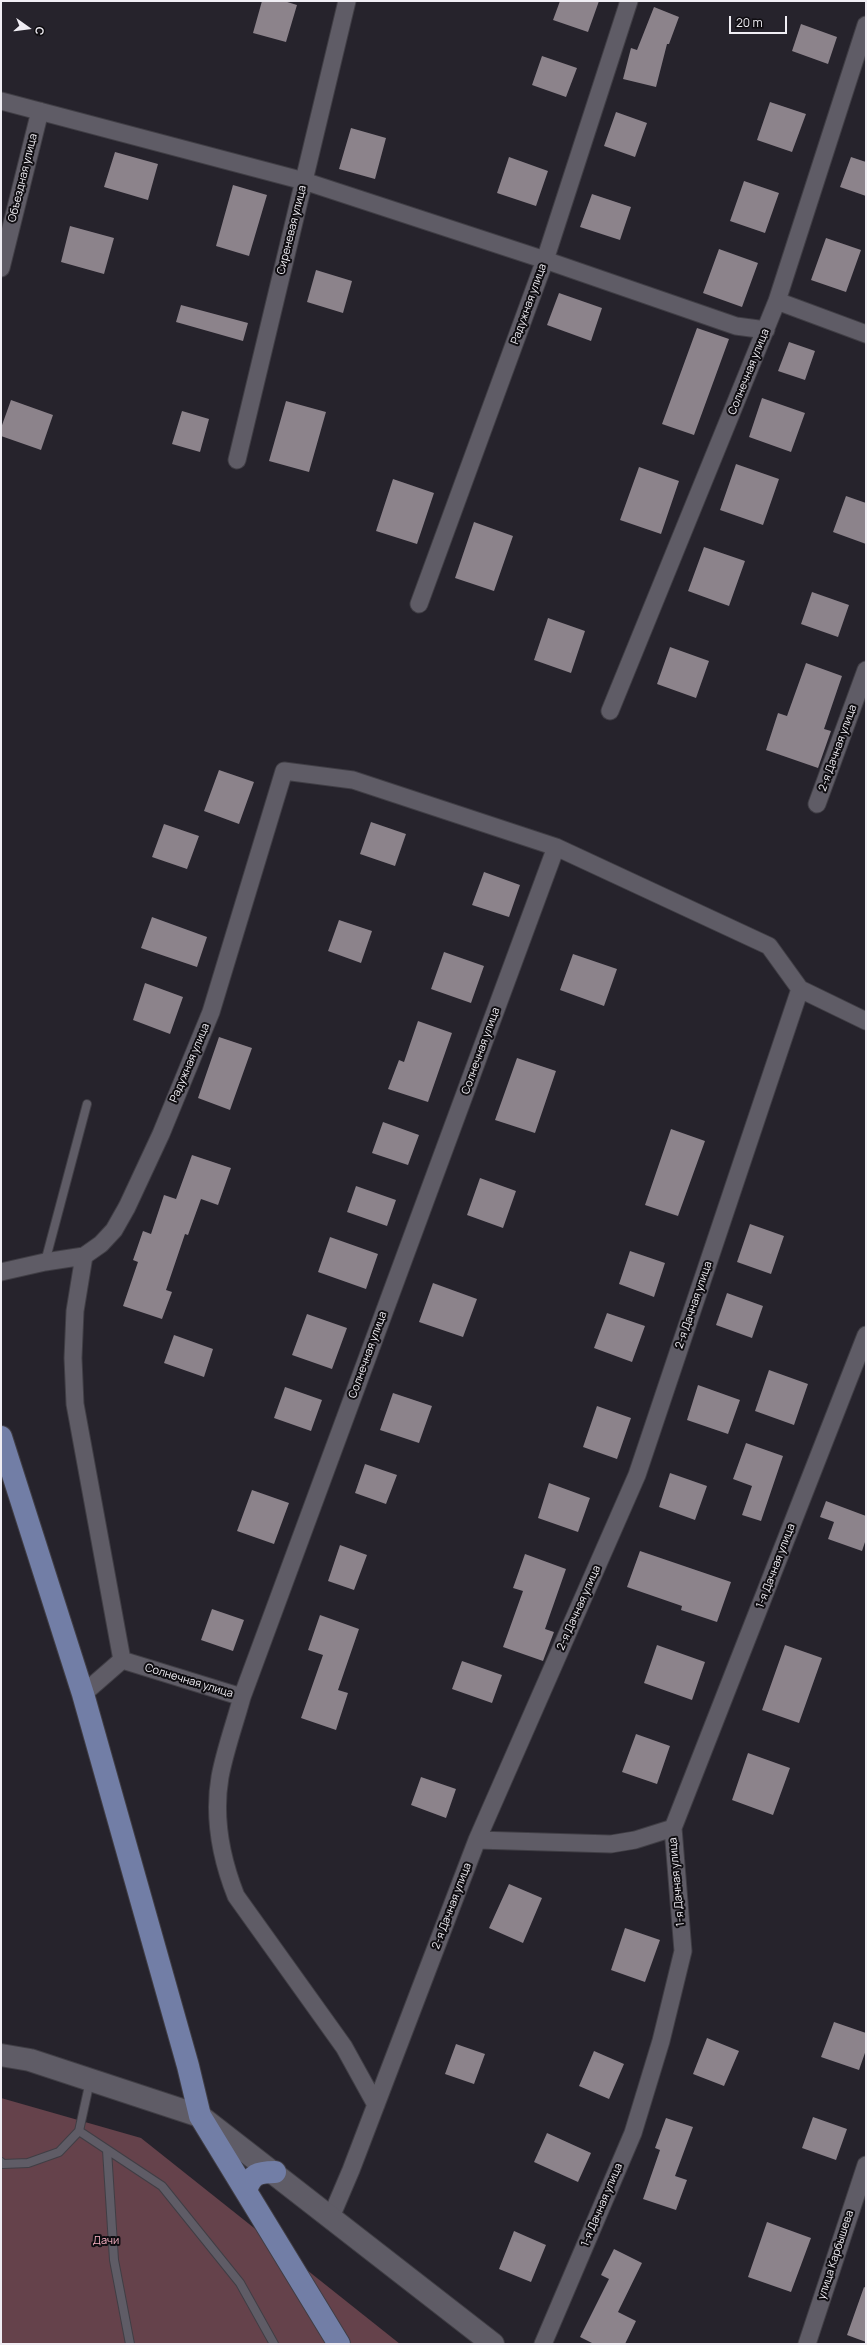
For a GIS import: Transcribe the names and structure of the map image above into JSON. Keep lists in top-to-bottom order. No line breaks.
{"streets":{"street":["Объездная улица","Сиреневая улица","Радужная улица","Солнечная улица","2-я Дачная улица","1-я Дачная улица","улица Карбышева"]},"crossings":[["Радужная улица","Солнечная улица"]],"parks":["Дачи"],"scale_bar":"20 m","north":"right"}
